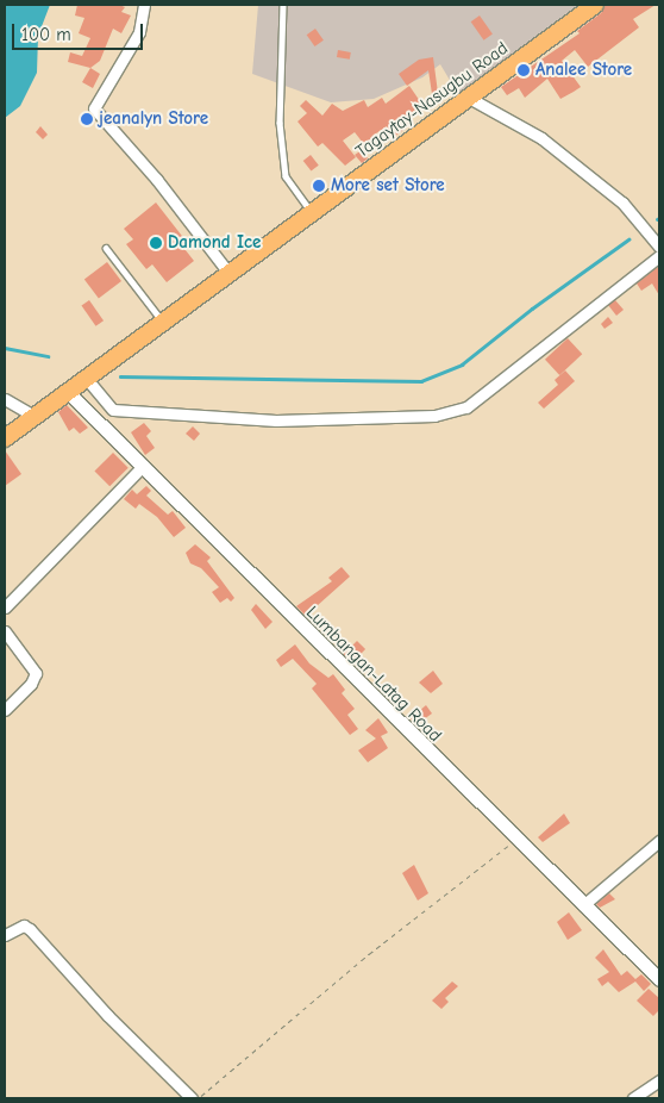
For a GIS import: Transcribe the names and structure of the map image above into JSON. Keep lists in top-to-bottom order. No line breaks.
{"streets":{"main road":["Tagaytay-Nasugbu Road"],"street":["Lumbangan-Latag Road"]},"crossings":[["Tagaytay-Nasugbu Road","Lumbangan-Latag Road"]],"places":["Analee Store","jeanalyn Store","More set Store","Damond Ice"],"scale_bar":"100 m"}
